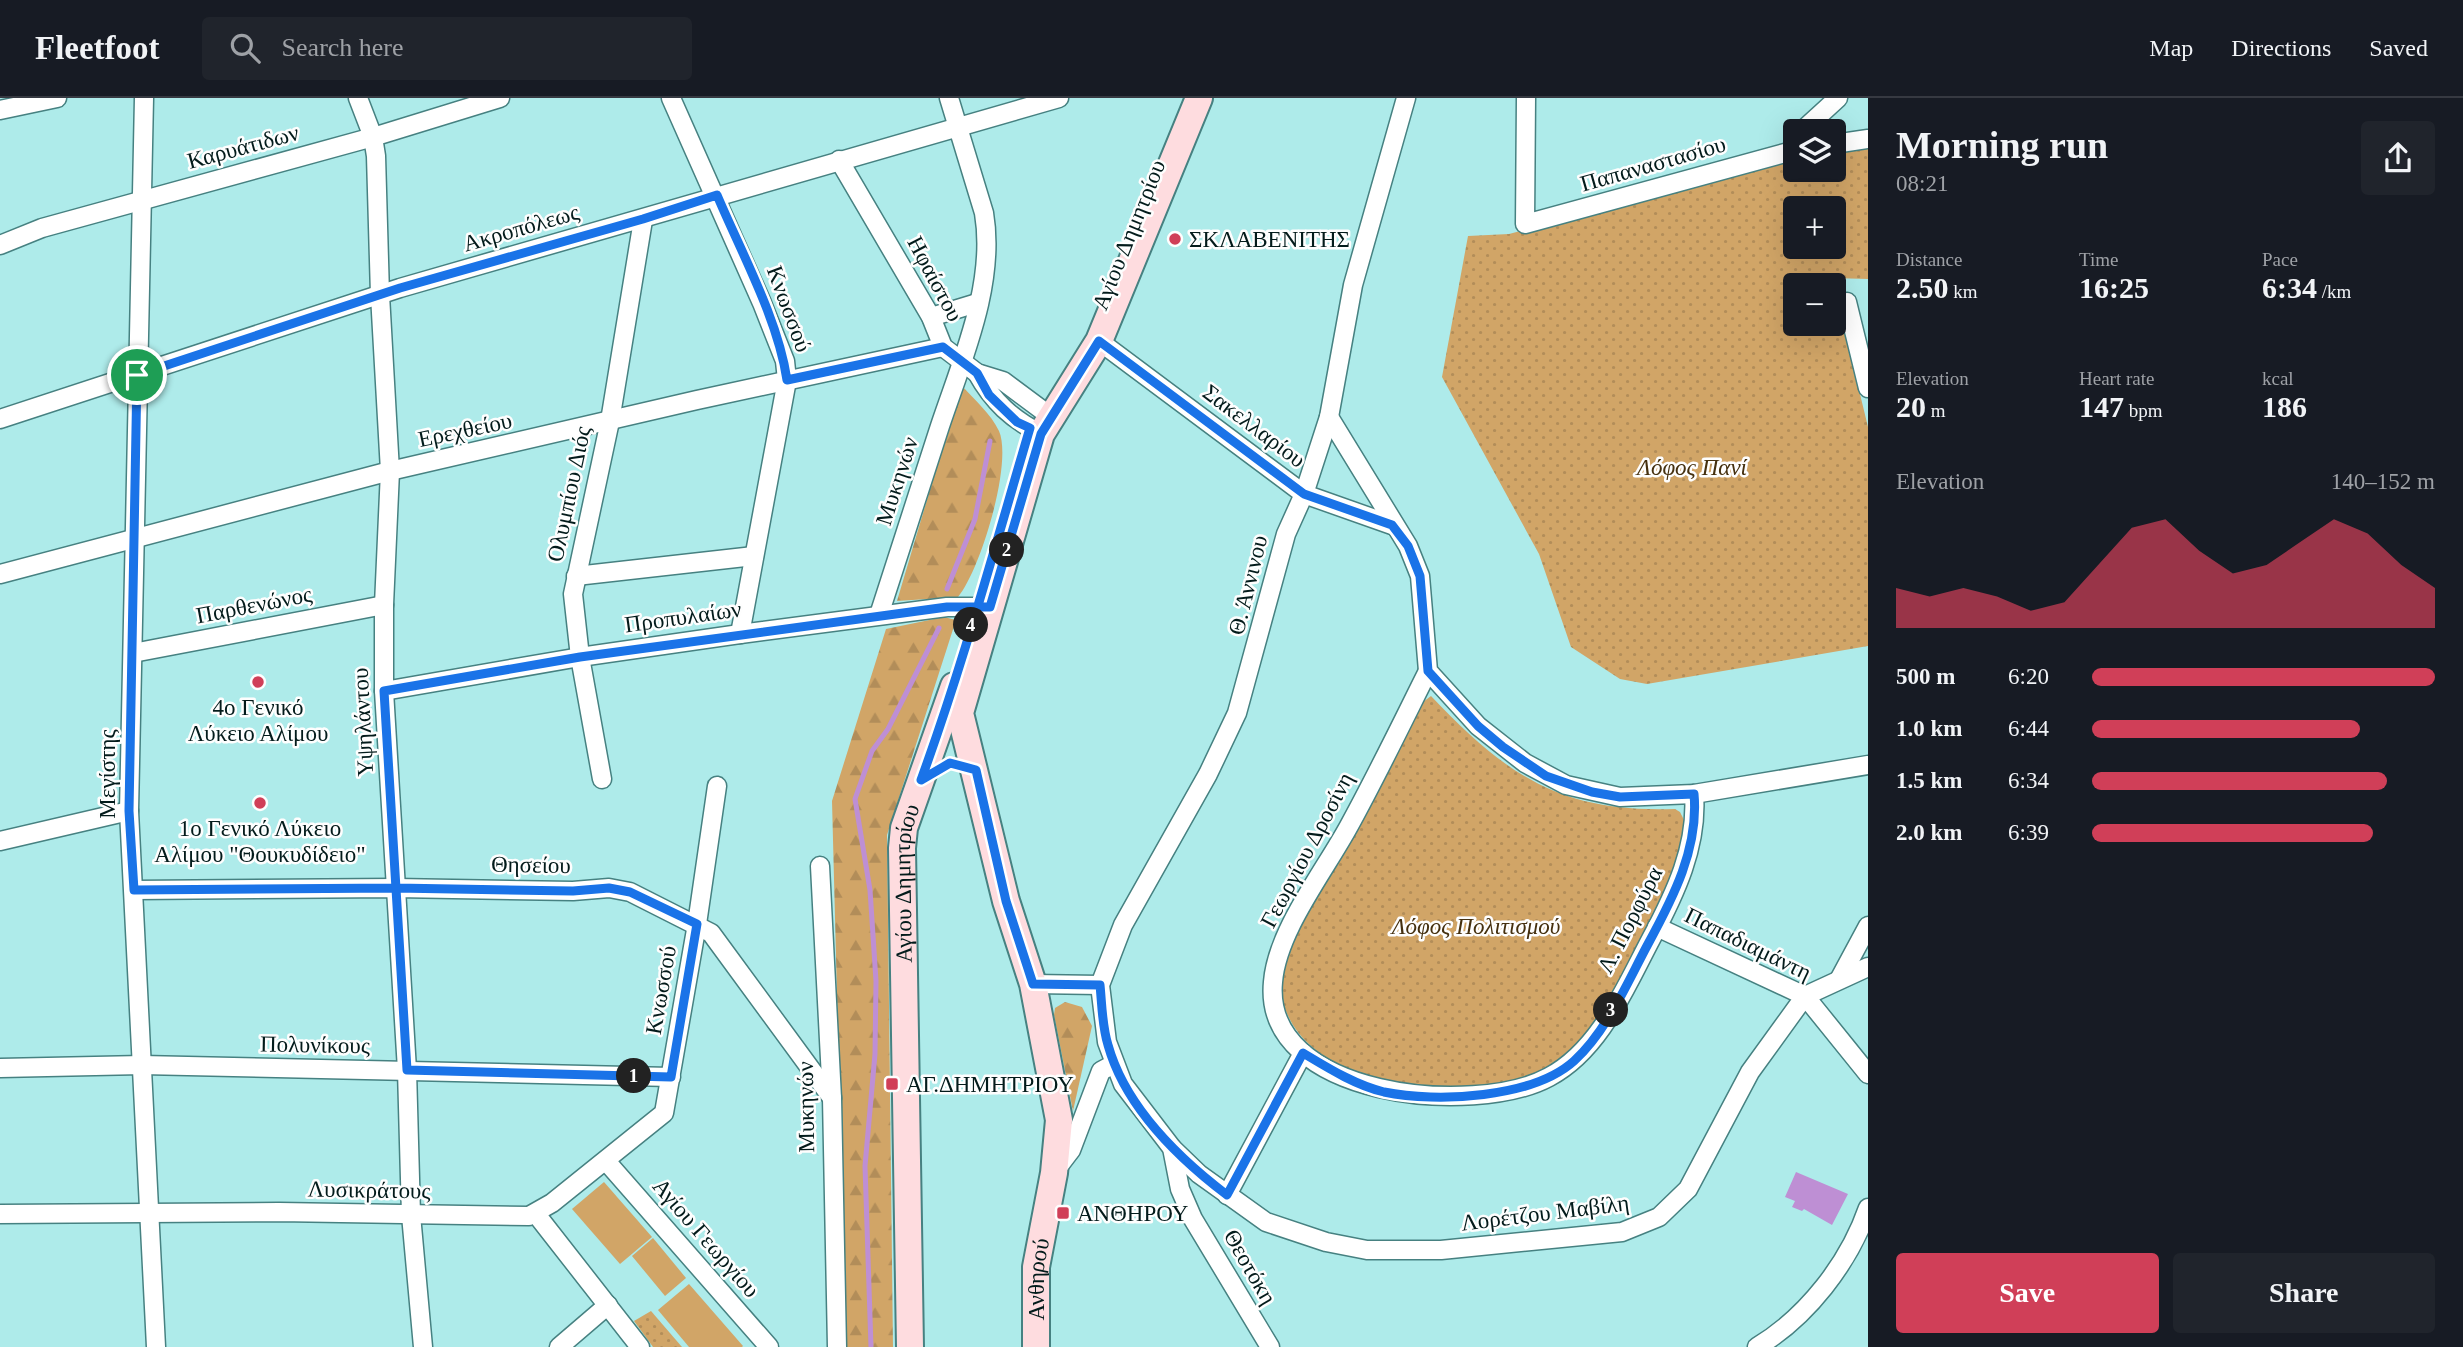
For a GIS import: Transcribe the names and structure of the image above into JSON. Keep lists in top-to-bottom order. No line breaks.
{"streets":{"street":["Καρυάτιδων","Παπαναστασίου","Ακροπόλεως","Αγίου Δημητρίου","Ηφαίστου","Κνωσσού","Σακελλαρίου","Ερεχθείου","Μυκηνών","Ολυμπίου Διός","Θ. Άννινου","Παρθενώνος","Προπυλαίων","Υψηλάντου","Μεγίστης","Γεωργίου Δροσίνη","Θησείου","Λ. Πορφύρα","Παπαδιαμάντη","Πολυνίκους","Λυσικράτους","Λορέτζου Μαβίλη","Αγίου Γεωργίου","Θεοτόκη","Ανθηρού"]},"crossings":[["Καρυάτιδων","Υψηλάντου"],["Καρυάτιδων","Μεγίστης"],["Ακροπόλεως","Ηφαίστου"],["Ακροπόλεως","Κνωσσού"],["Ακροπόλεως","Μυκηνών"],["Ακροπόλεως","Ολυμπίου Διός"],["Ακροπόλεως","Υψηλάντου"],["Ακροπόλεως","Μεγίστης"],["Αγίου Δημητρίου","Ηφαίστου"],["Αγίου Δημητρίου","Σακελλαρίου"],["Αγίου Δημητρίου","Προπυλαίων"],["Αγίου Δημητρίου","Ανθηρού"],["Ηφαίστου","Ερεχθείου"],["Ηφαίστου","Μυκηνών"],["Κνωσσού","Ερεχθείου"],["Κνωσσού","Προπυλαίων"],["Κνωσσού","Θησείου"],["Κνωσσού","Πολυνίκους"],["Σακελλαρίου","Θ. Άννινου"],["Ερεχθείου","Ολυμπίου Διός"],["Ερεχθείου","Υψηλάντου"],["Ερεχθείου","Μεγίστης"],["Μυκηνών","Προπυλαίων"],["Μυκηνών","Θησείου"],["Ολυμπίου Διός","Προπυλαίων"],["Θ. Άννινου","Θεοτόκη"],["Θ. Άννινου","Ανθηρού"],["Παρθενώνος","Υψηλάντου"],["Παρθενώνος","Μεγίστης"],["Προπυλαίων","Υψηλάντου"],["Υψηλάντου","Θησείου"],["Υψηλάντου","Πολυνίκους"],["Υψηλάντου","Λυσικράτους"],["Μεγίστης","Θησείου"],["Μεγίστης","Πολυνίκους"],["Μεγίστης","Λυσικράτους"],["Γεωργίου Δροσίνη","Λ. Πορφύρα"],["Λ. Πορφύρα","Παπαδιαμάντη"],["Παπαδιαμάντη","Λορέτζου Μαβίλη"],["Λορέτζου Μαβίλη","Θεοτόκη"],["Θεοτόκη","Ανθηρού"]],"parks":["Λόφος Πανί","Λόφος Πολιτισμού"],"places":{"other":["ΣΚΛΑΒΕΝΙΤΗΣ","4ο Γενικό Λύκειο Αλίμου","1ο Γενικό Λύκειο Αλίμου \"Θουκυδίδειο\""],"transit":["ΑΓ.ΔΗΜΗΤΡΙΟΥ","ΑΝΘΗΡΟΥ"]},"page":{"header":"Fleetfoot","search":"Search here","nav":["Map","Directions","Saved"],"heading":["Morning run","08:21"],"map_buttons":["+","−"],"stats":[["Distance","2.50 km"],["Time","16:25"],["Pace","6:34 /km"],["Elevation","20 m"],["Heart rate","147 bpm"],["kcal","186"]],"chart":["Elevation","140–152 m"],"pins":["2","4","3","1"],"list":[{"name":"500 m","note":"6:20"},{"name":"1.0 km","note":"6:44"},{"name":"1.5 km","note":"6:34"},{"name":"2.0 km","note":"6:39"}],"buttons":["Save","Share"]}}
